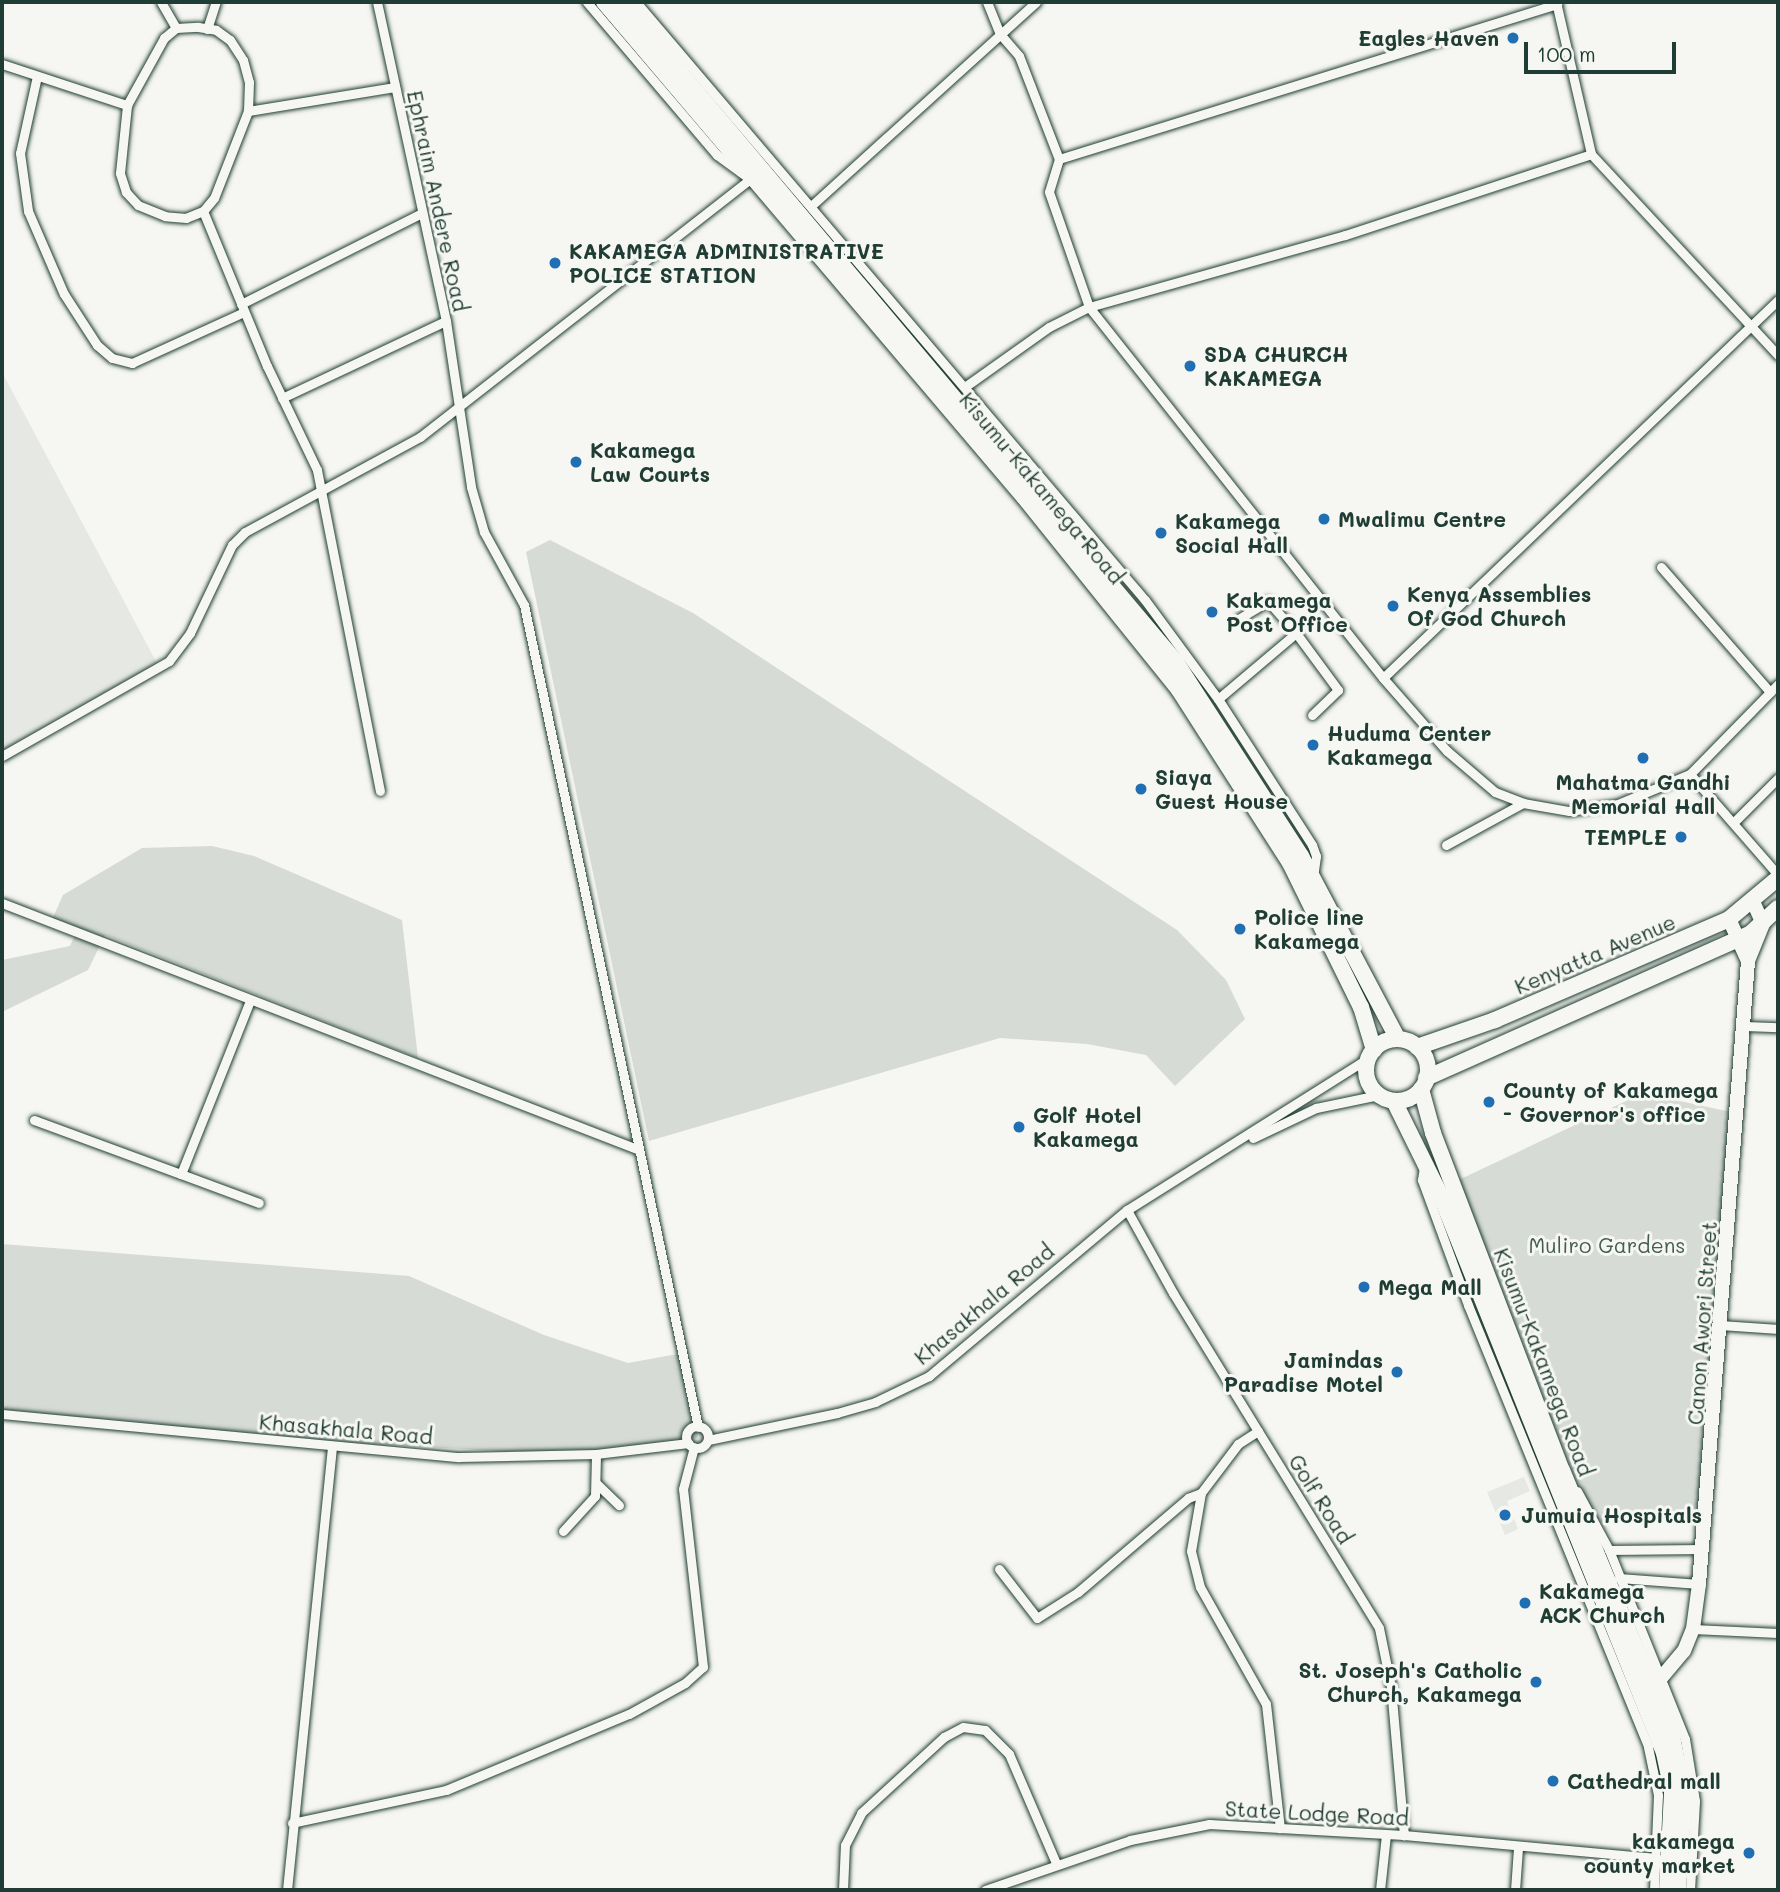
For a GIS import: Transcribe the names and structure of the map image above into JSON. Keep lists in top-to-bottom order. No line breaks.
{"streets":{"highway":["Kisumu-Kakamega Road","Kenyatta Avenue"],"main road":["Canon Awori Street"],"street":["Ephraim Andere Road","Khasakhala Road","Golf Road","State Lodge Road"]},"crossings":[["Kisumu-Kakamega Road","Kenyatta Avenue"],["Kenyatta Avenue","Canon Awori Street"],["Khasakhala Road","Golf Road"],["Golf Road","State Lodge Road"]],"parks":["Muliro Gardens"],"places":["Eagles Haven","KAKAMEGA ADMINISTRATIVE POLICE STATION","SDA CHURCH KAKAMEGA","Kakamega Law Courts","Mwalimu Centre","Kakamega Social Hall","Kenya Assemblies Of God Church","Kakamega Post Office","Huduma Center Kakamega","Mahatma Gandhi Memorial Hall","Siaya Guest House","TEMPLE","Police line Kakamega","County of Kakamega - Governor's office","Golf Hotel Kakamega","Mega Mall","Jamindas Paradise Motel","Jumuia Hospitals","Kakamega ACK Church","St. Joseph's Catholic Church, Kakamega","Cathedral mall","kakamega county market"],"scale_bar":"100 m"}
